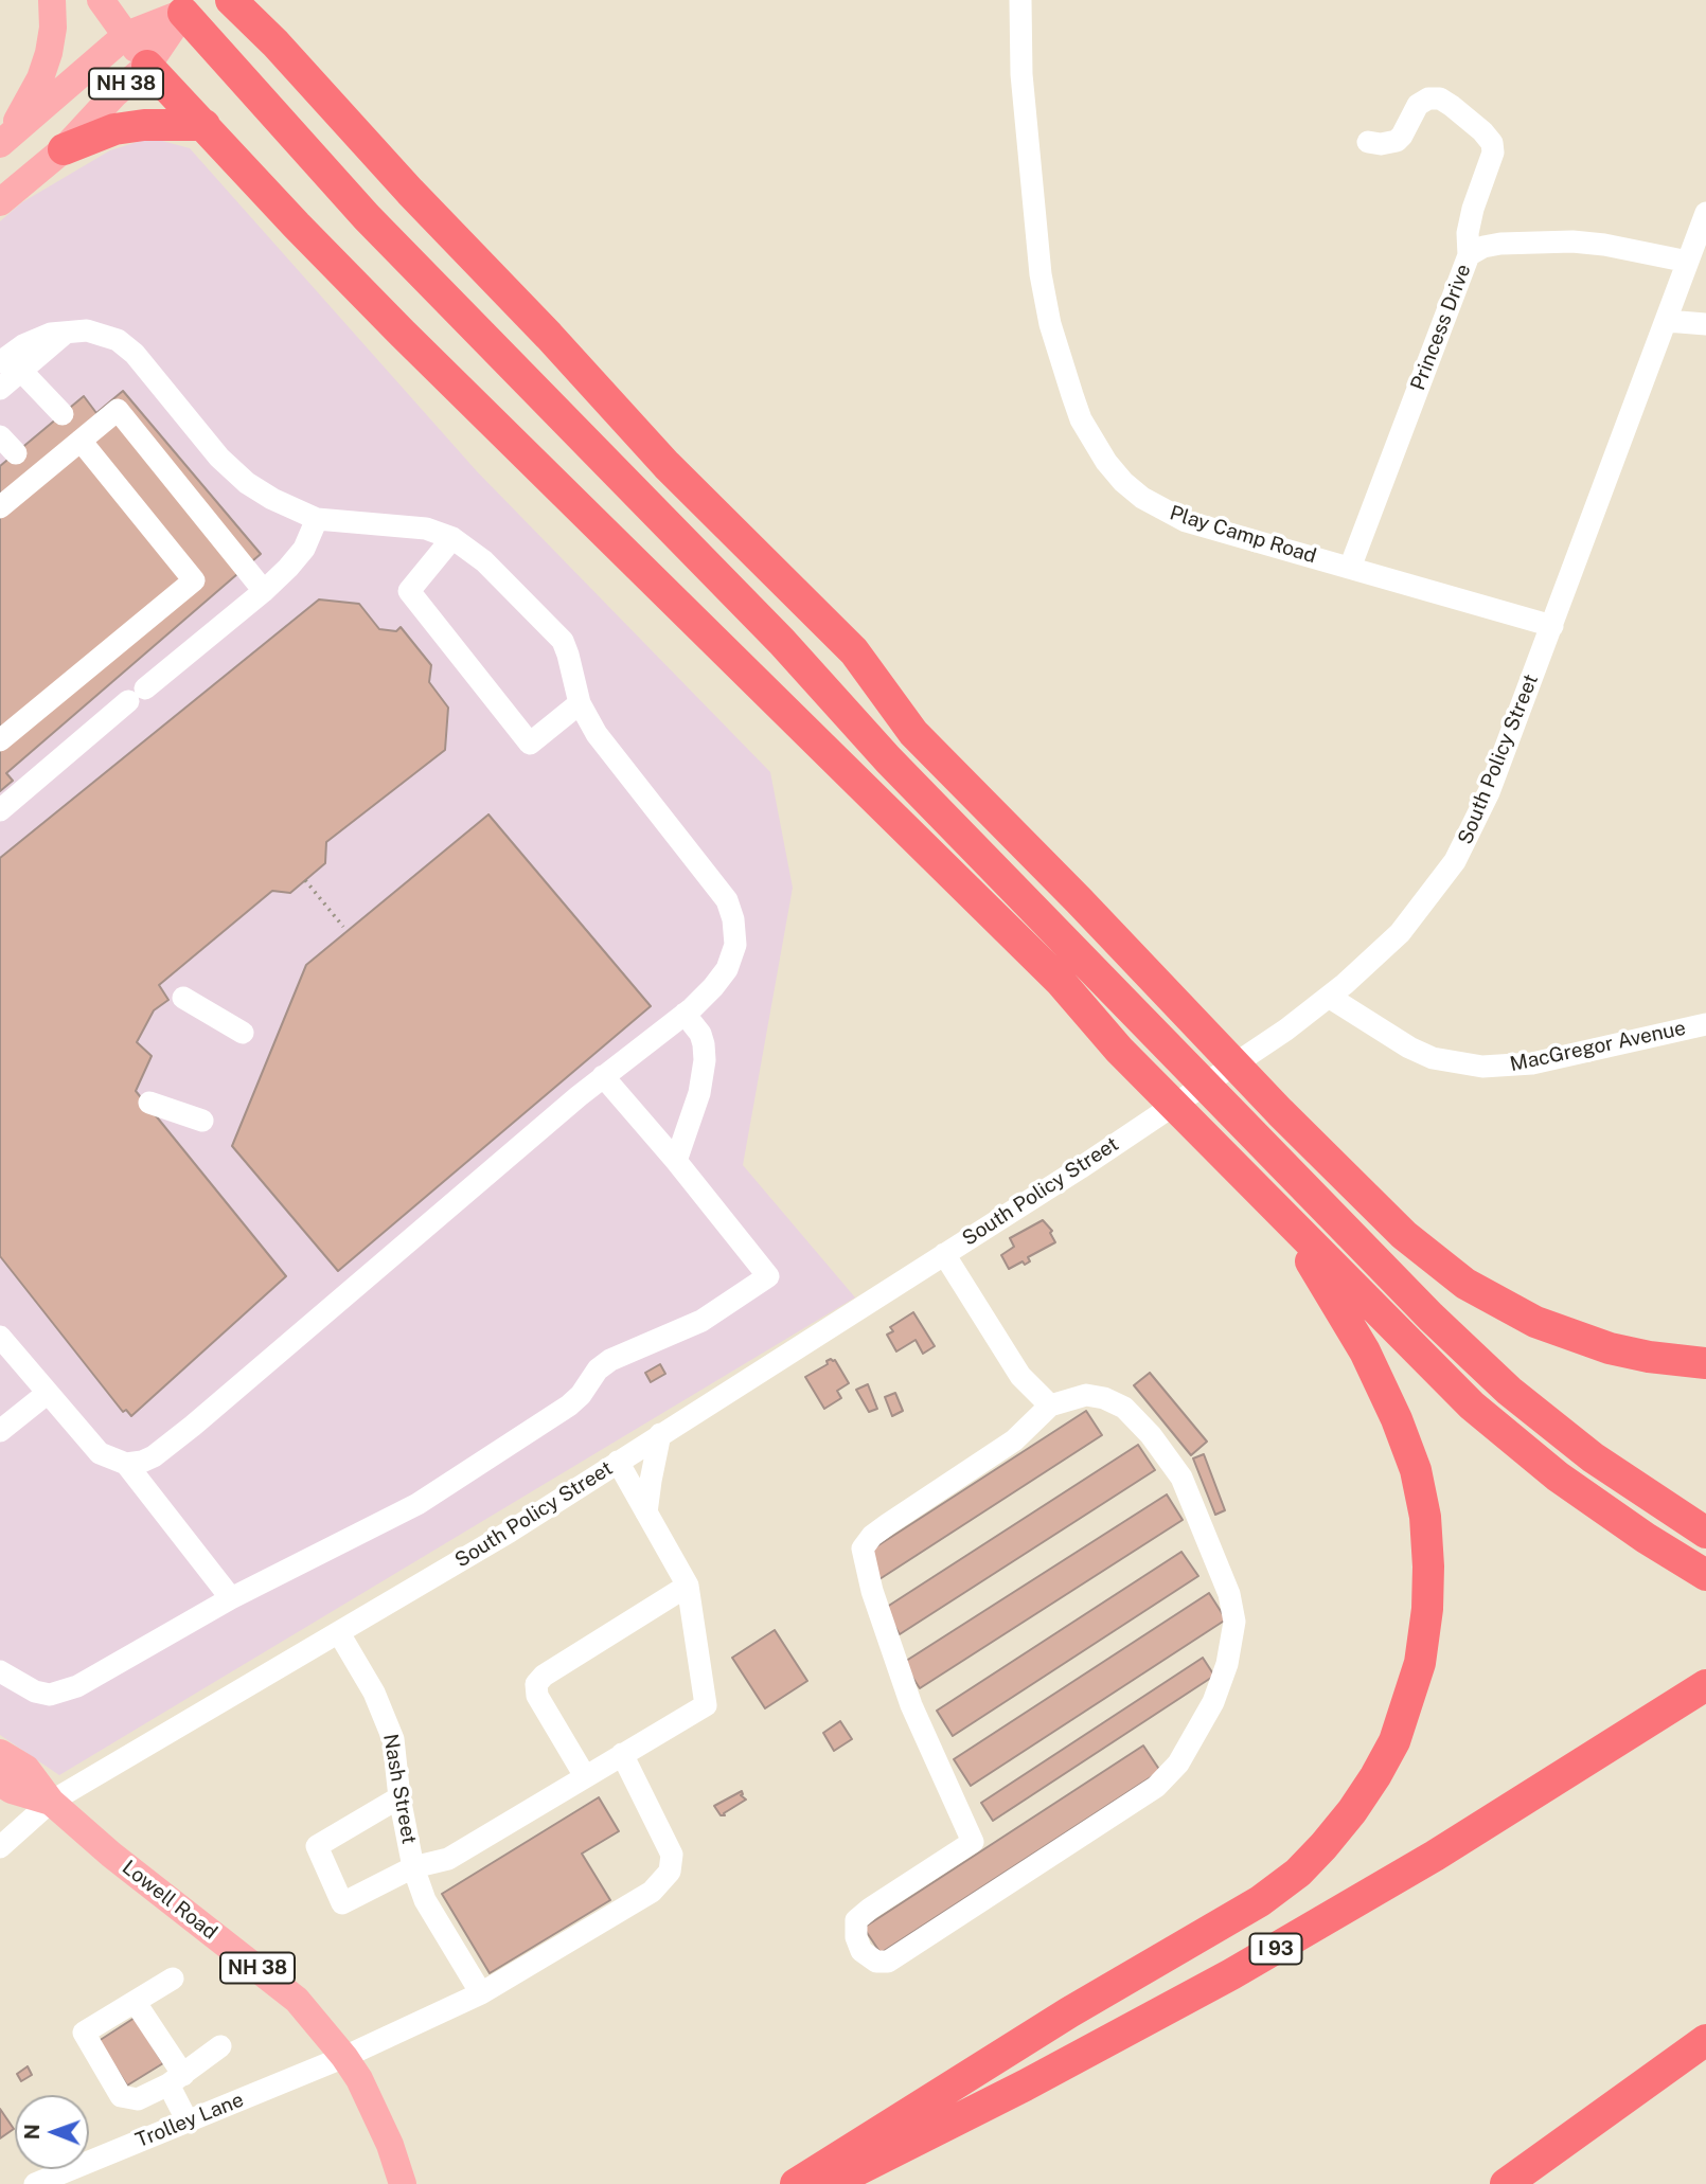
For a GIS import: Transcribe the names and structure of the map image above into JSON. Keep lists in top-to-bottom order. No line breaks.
{"streets":{"highway":["I 93"],"main road":["NH 38","Lowell Road"],"street":["Princess Drive","Play Camp Road","South Policy Street","MacGregor Avenue","Nash Street","Trolley Lane"]},"crossings":[["NH 38","South Policy Street"],["NH 38","Lowell Road"],["Princess Drive","Play Camp Road"],["Princess Drive","South Policy Street"],["Play Camp Road","South Policy Street"],["South Policy Street","MacGregor Avenue"],["South Policy Street","Nash Street"],["South Policy Street","Lowell Road"],["Nash Street","Trolley Lane"],["Lowell Road","Trolley Lane"]],"north":"left"}
